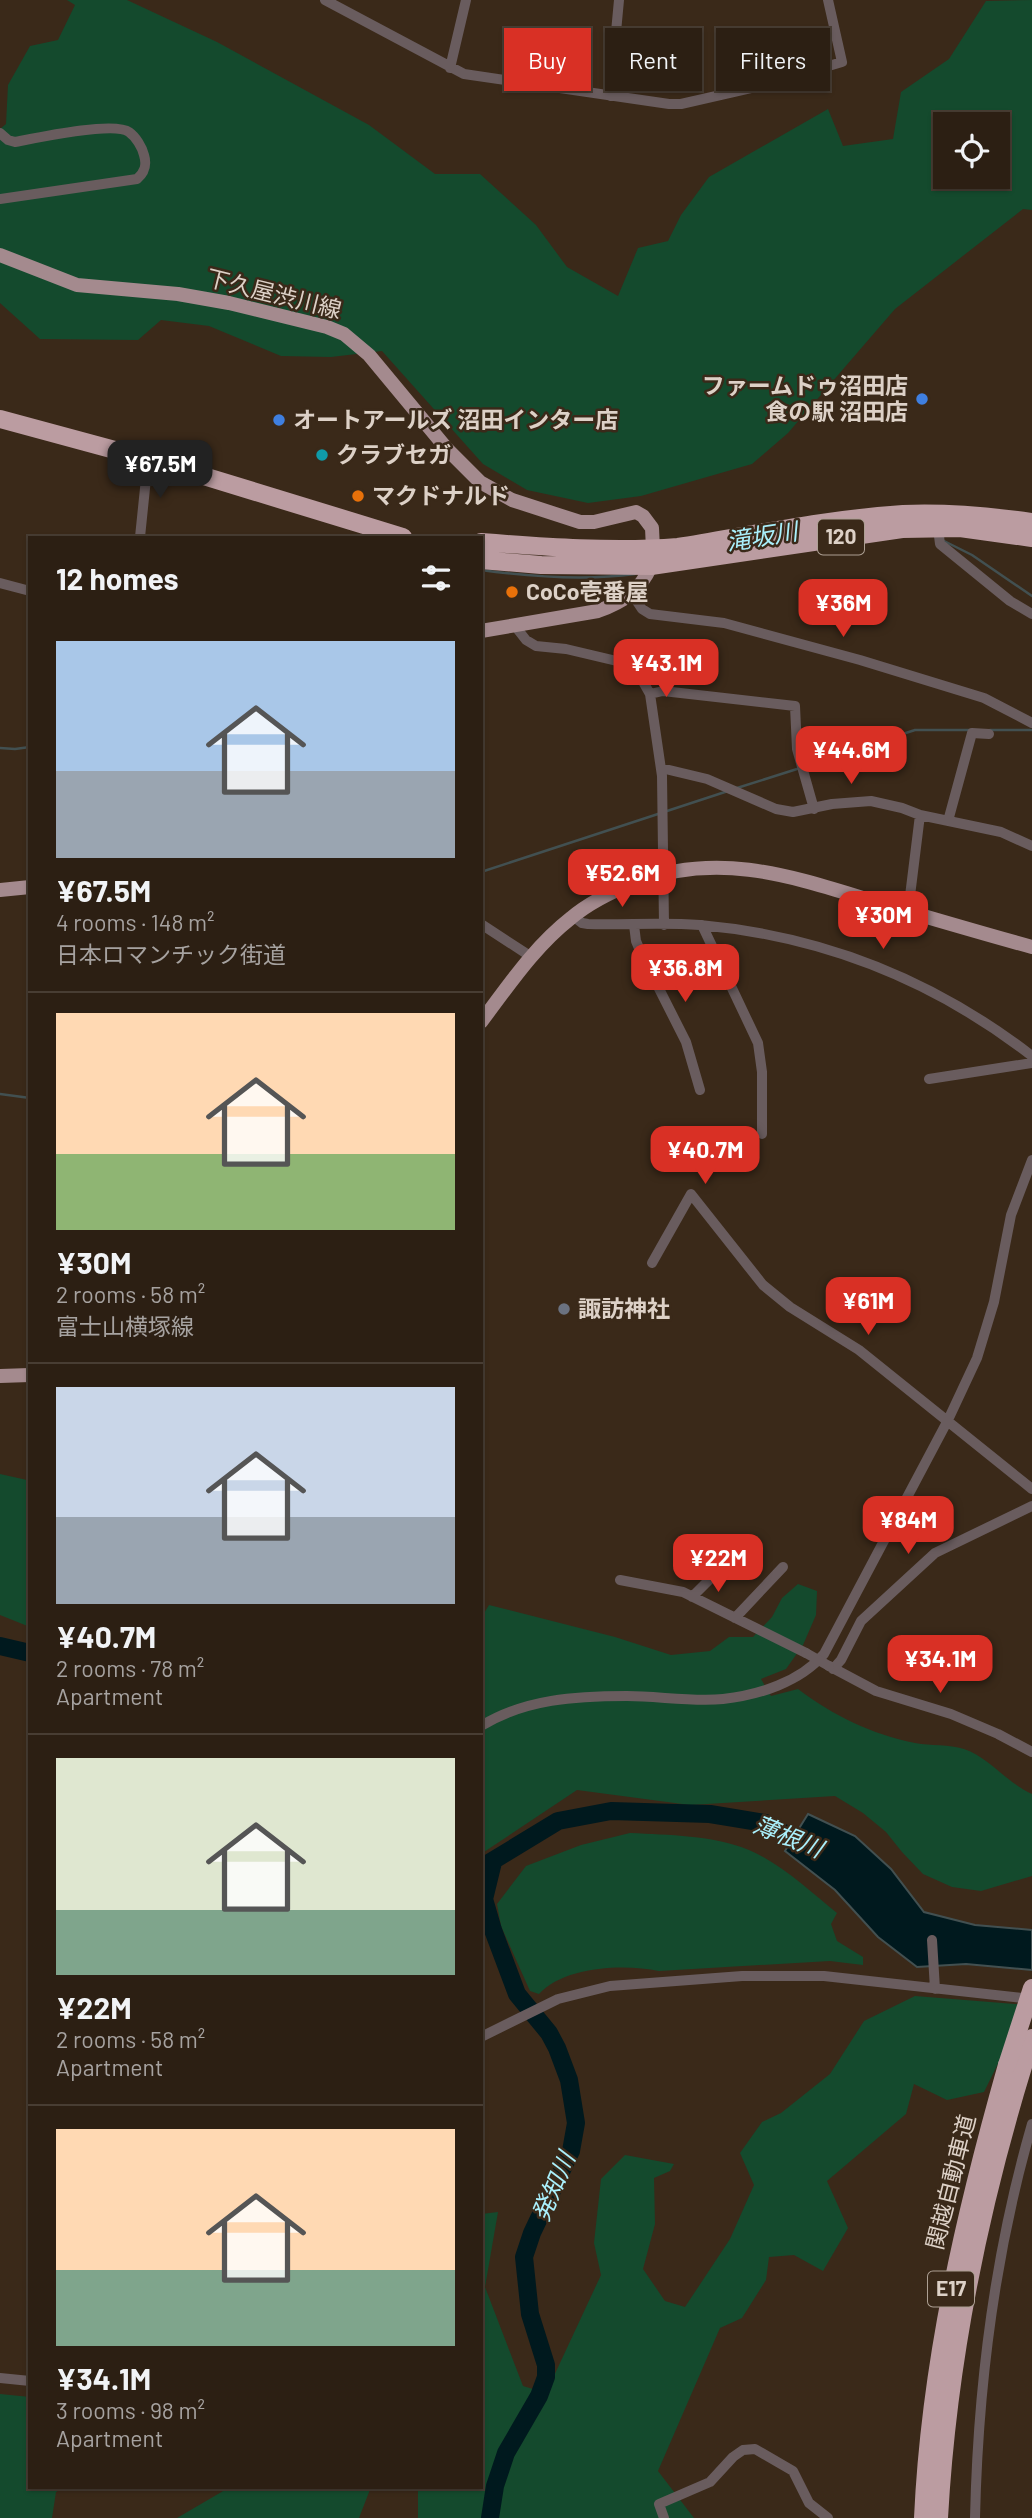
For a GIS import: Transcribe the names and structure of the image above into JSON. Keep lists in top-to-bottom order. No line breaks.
{"streets":{"highway":["120","関越自動車道","E17"],"main road":["下久屋渋川線"]},"crossings":[["下久屋渋川線","120"]],"water":["滝坂川","薄根川","発知川"],"places":["ファームドゥ沼田店 食の駅 沼田店","オートアールズ 沼田インター店","クラブセガ","マクドナルド","CoCo壱番屋","諏訪神社"],"page":{"chip":["Buy","Rent","Filters"],"price":["¥67.5M","¥36M","¥43.1M","¥44.6M","¥52.6M","¥30M","¥36.8M","¥40.7M","¥61M","¥84M","¥22M","¥34.1M"],"heading":"12 homes","list":[{"name":"¥67.5M","note":"4 rooms · 148 m² · 日本ロマンチック街道"},{"name":"¥30M","note":"2 rooms · 58 m² · 富士山横塚線"},{"name":"¥40.7M","note":"2 rooms · 78 m² · Apartment"},{"name":"¥22M","note":"2 rooms · 58 m² · Apartment"},{"name":"¥34.1M","note":"3 rooms · 98 m² · Apartment"}]}}
